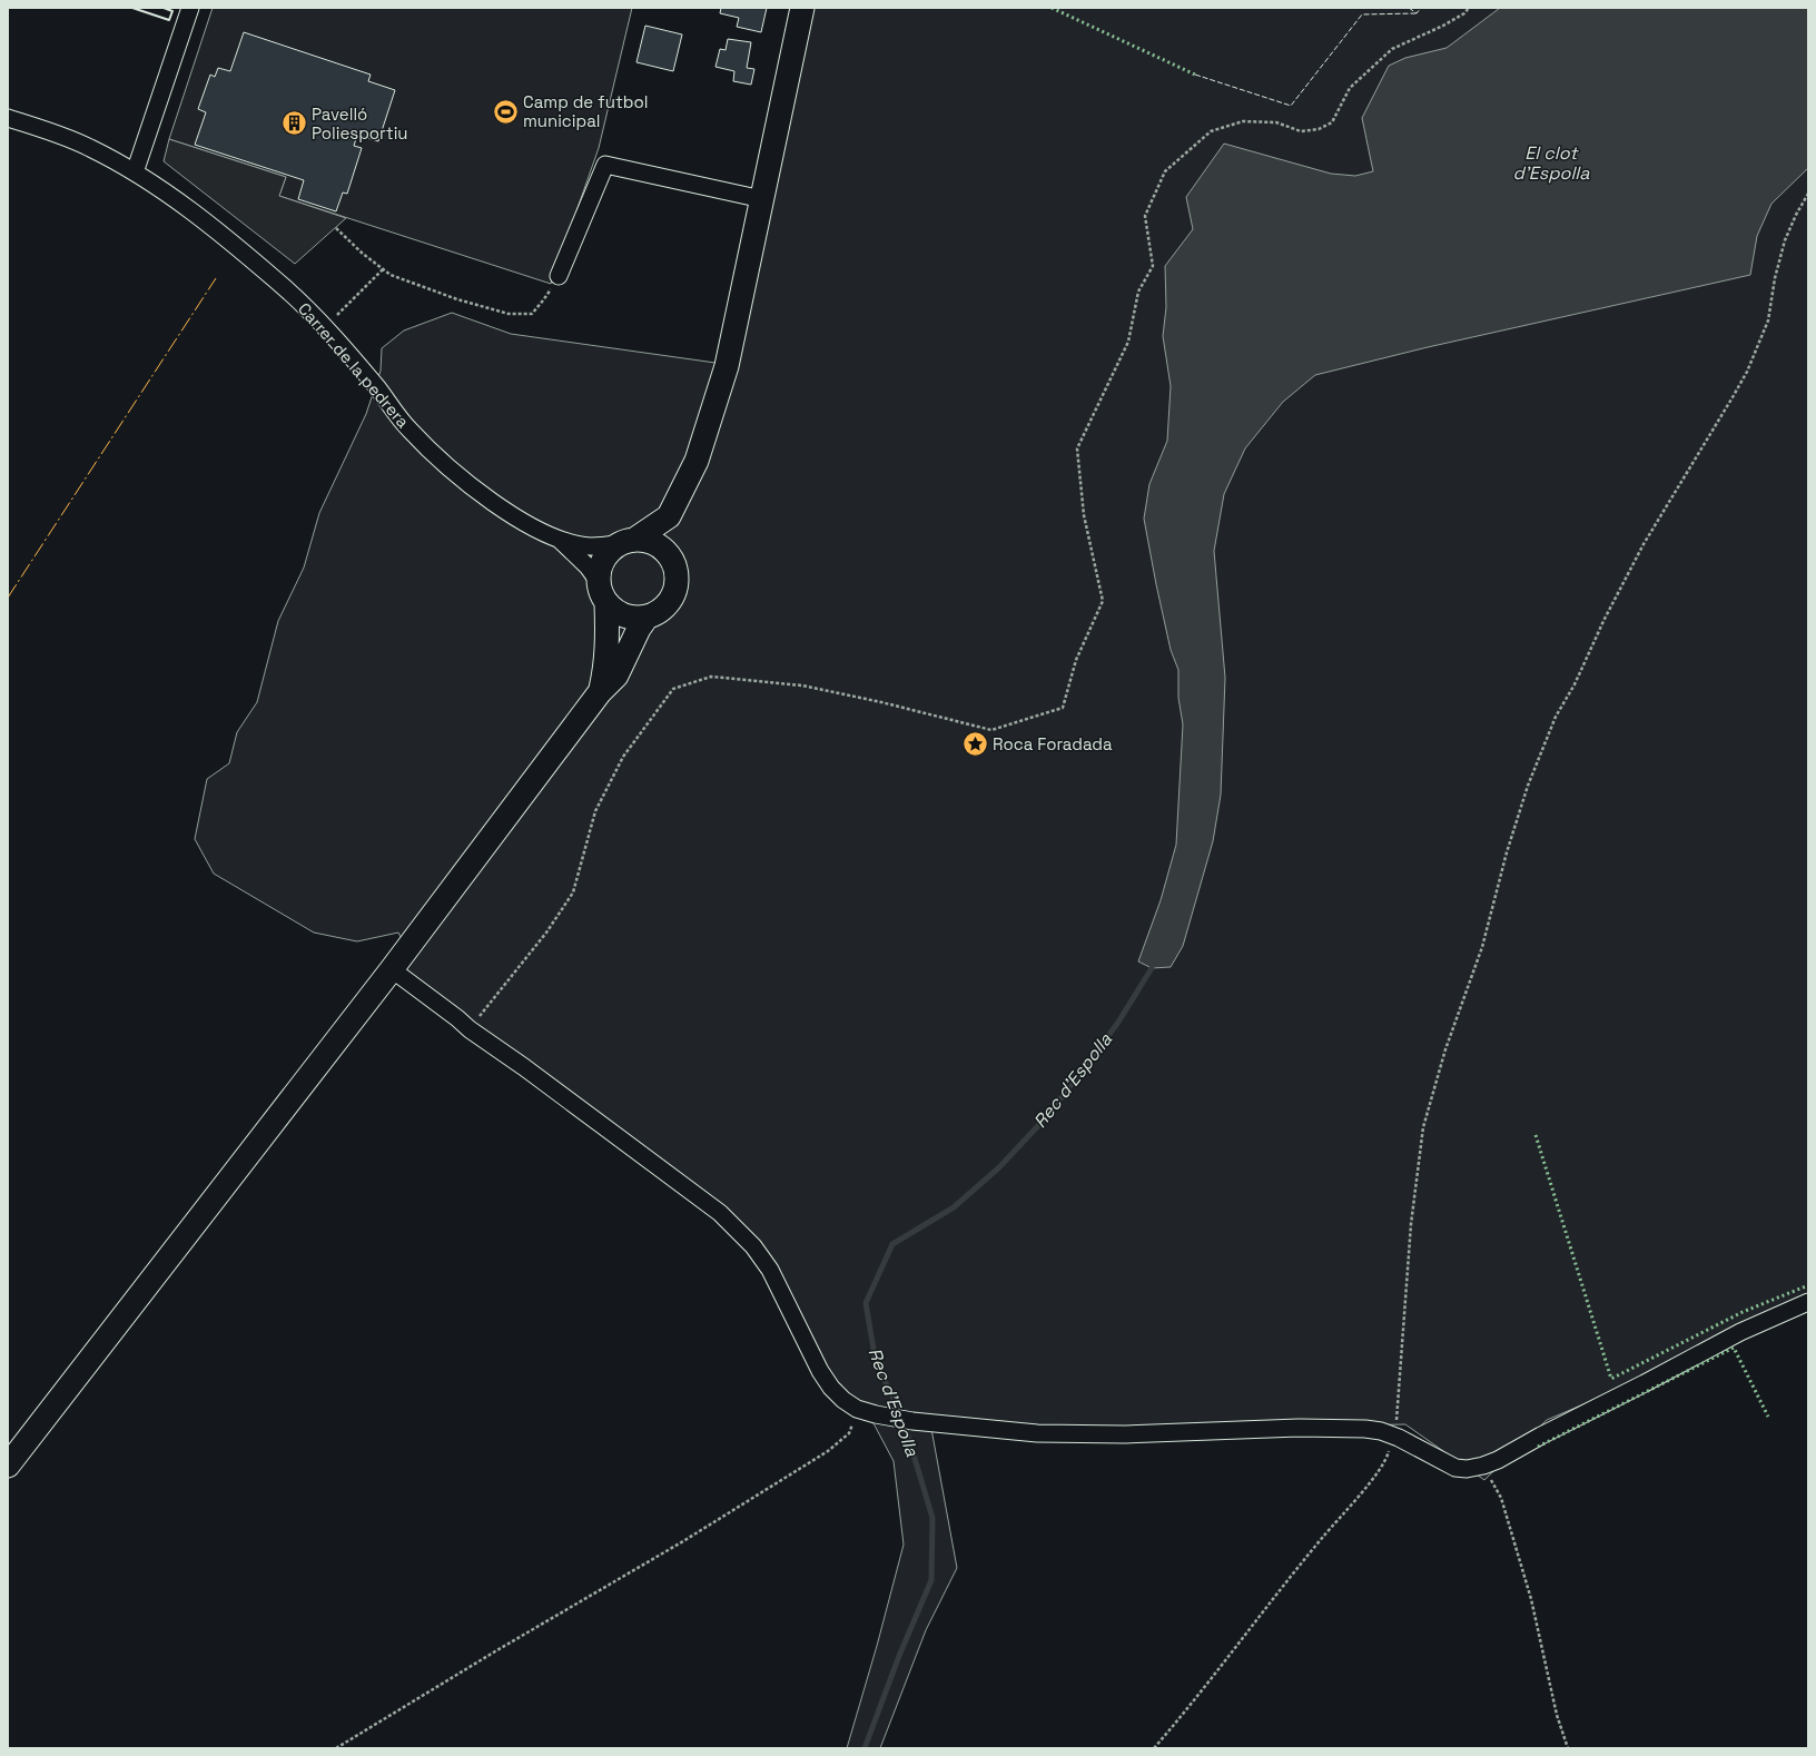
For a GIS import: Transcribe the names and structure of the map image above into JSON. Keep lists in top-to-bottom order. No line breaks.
{"streets":{"street":["Carrer de la pedrera"]},"water":["El clot d'Espolla","Rec d'Espolla"],"places":{"sports":["Camp de futbol municipal"],"building":["Pavelló Poliesportiu"],"place":["Roca Foradada"]}}
